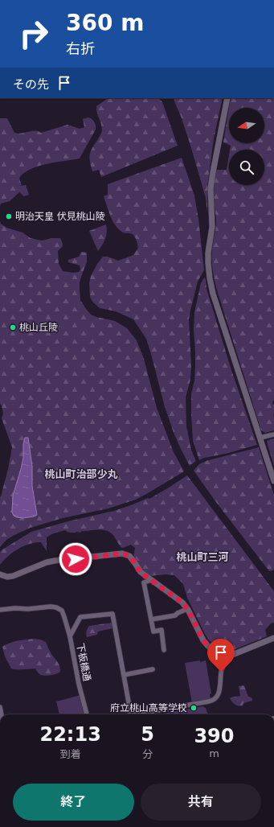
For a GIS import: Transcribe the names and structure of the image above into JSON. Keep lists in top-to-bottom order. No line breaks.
{"streets":{"street":["下板橋通"]},"districts":["桃山町治部少丸","桃山町三河"],"places":["明治天皇 伏見桃山陵","桃山丘陵","府立桃山高等学校"],"north":"left","page":{"turn":["360 m","右折"],"then":"その先","eta":["22:13","到着","5","分","390","m"],"buttons":["終了","共有"]}}
